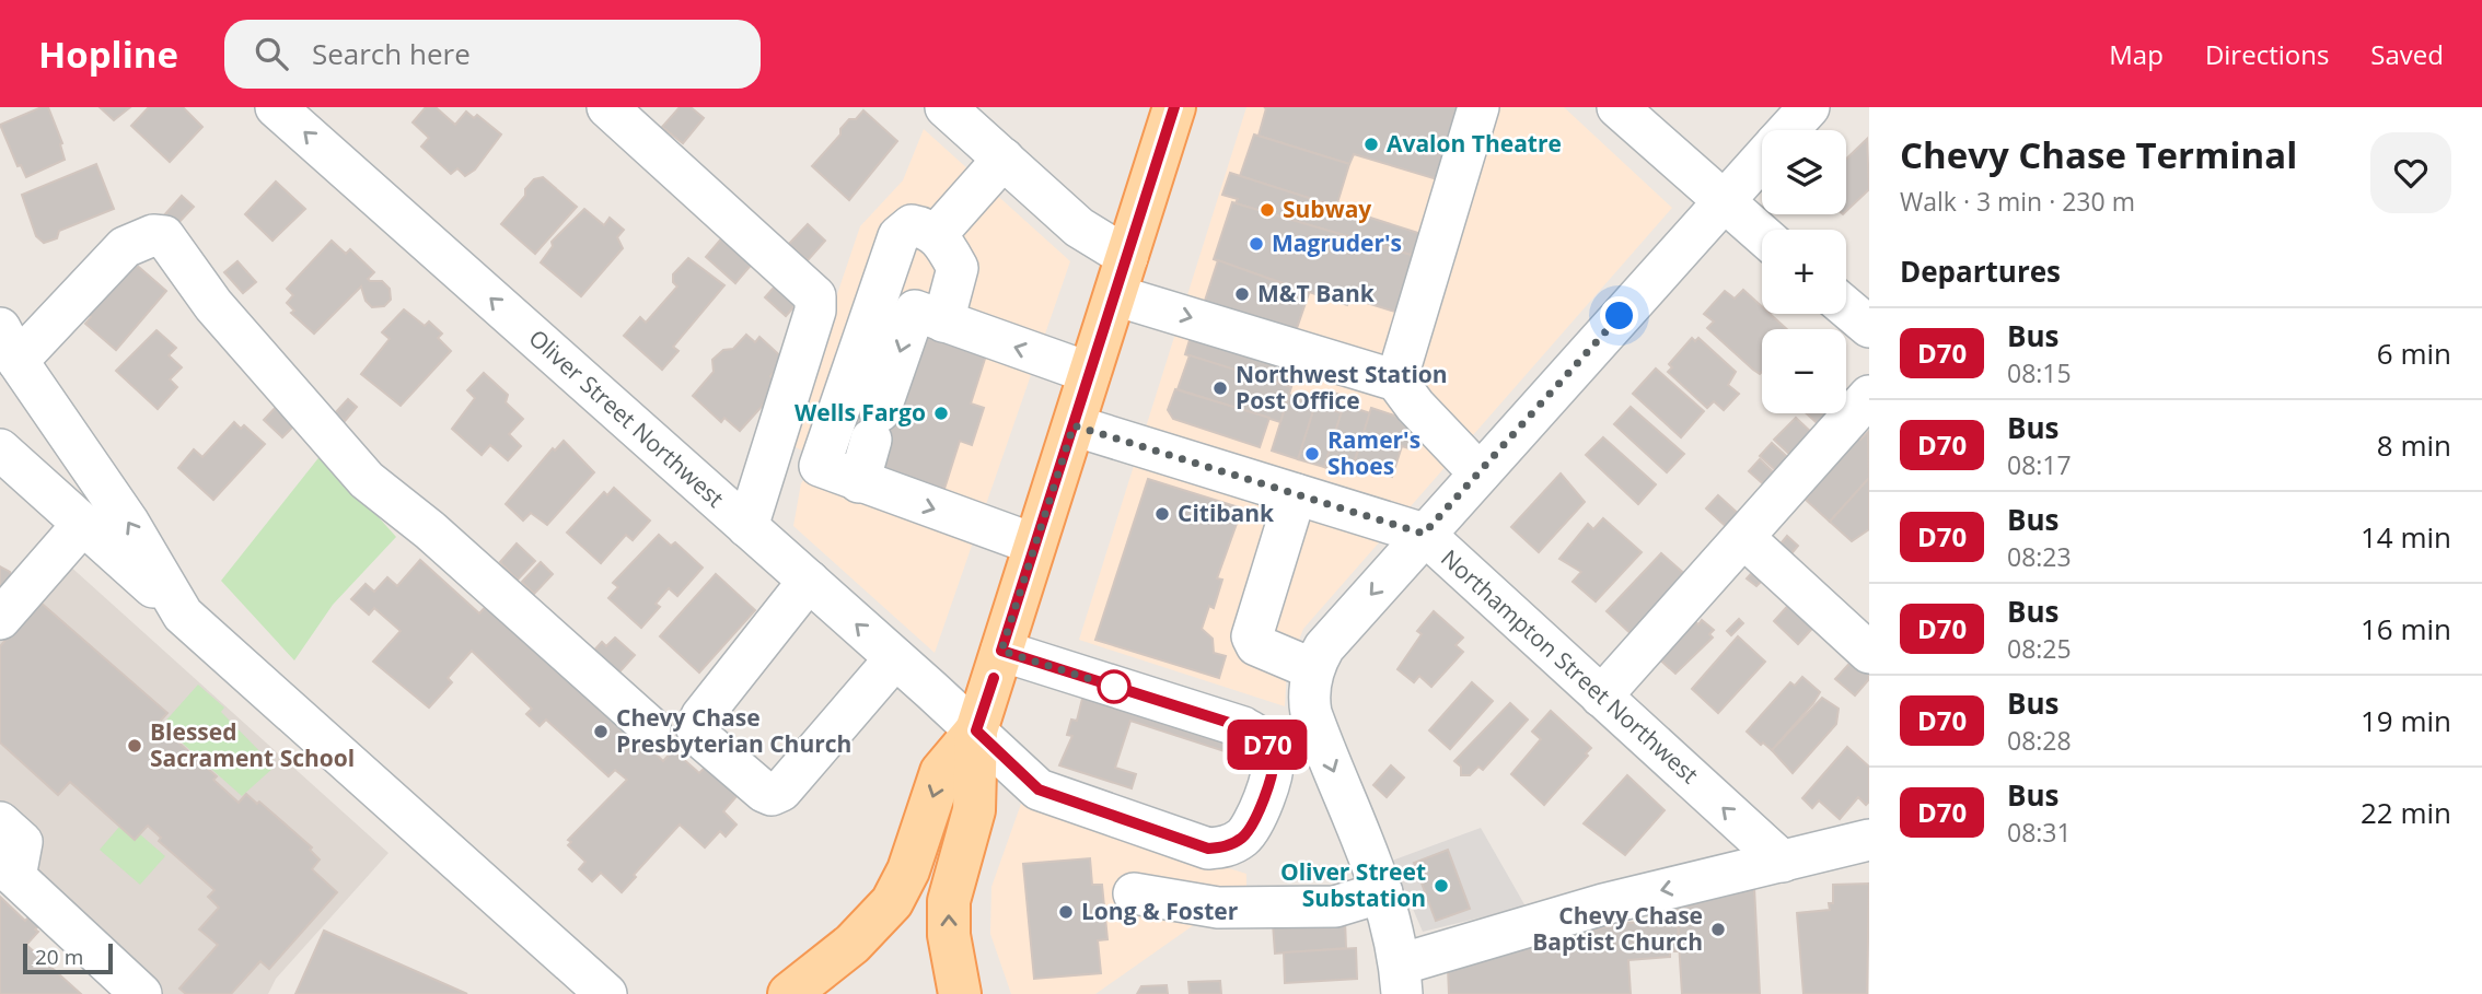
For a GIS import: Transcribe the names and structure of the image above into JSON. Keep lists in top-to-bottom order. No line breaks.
{"streets":{"street":["Oliver Street Northwest","Northampton Street Northwest"]},"one_way":["Oliver Street Northwest"],"places":["Avalon Theatre","Subway","Magruder's","M&T Bank","Northwest Station Post Office","Wells Fargo","Ramer's Shoes","Citibank","Chevy Chase Presbyterian Church","Blessed Sacrament School","Oliver Street Substation","Long & Foster","Chevy Chase Baptist Church"],"lines":["bus line D70"],"scale_bar":"20 m","page":{"header":"Hopline","search":"Search here","nav":["Map","Directions","Saved"],"on_map":"D70","heading":[["Chevy Chase Terminal","Walk · 3 min · 230 m"],"Departures"],"map_buttons":["+","−"],"list":[{"mark":"D70","name":"Bus","note":"08:15","value":"6 min"},{"mark":"D70","name":"Bus","note":"08:17","value":"8 min"},{"mark":"D70","name":"Bus","note":"08:23","value":"14 min"},{"mark":"D70","name":"Bus","note":"08:25","value":"16 min"},{"mark":"D70","name":"Bus","note":"08:28","value":"19 min"},{"mark":"D70","name":"Bus","note":"08:31","value":"22 min"}],"scale":"20 m"}}
